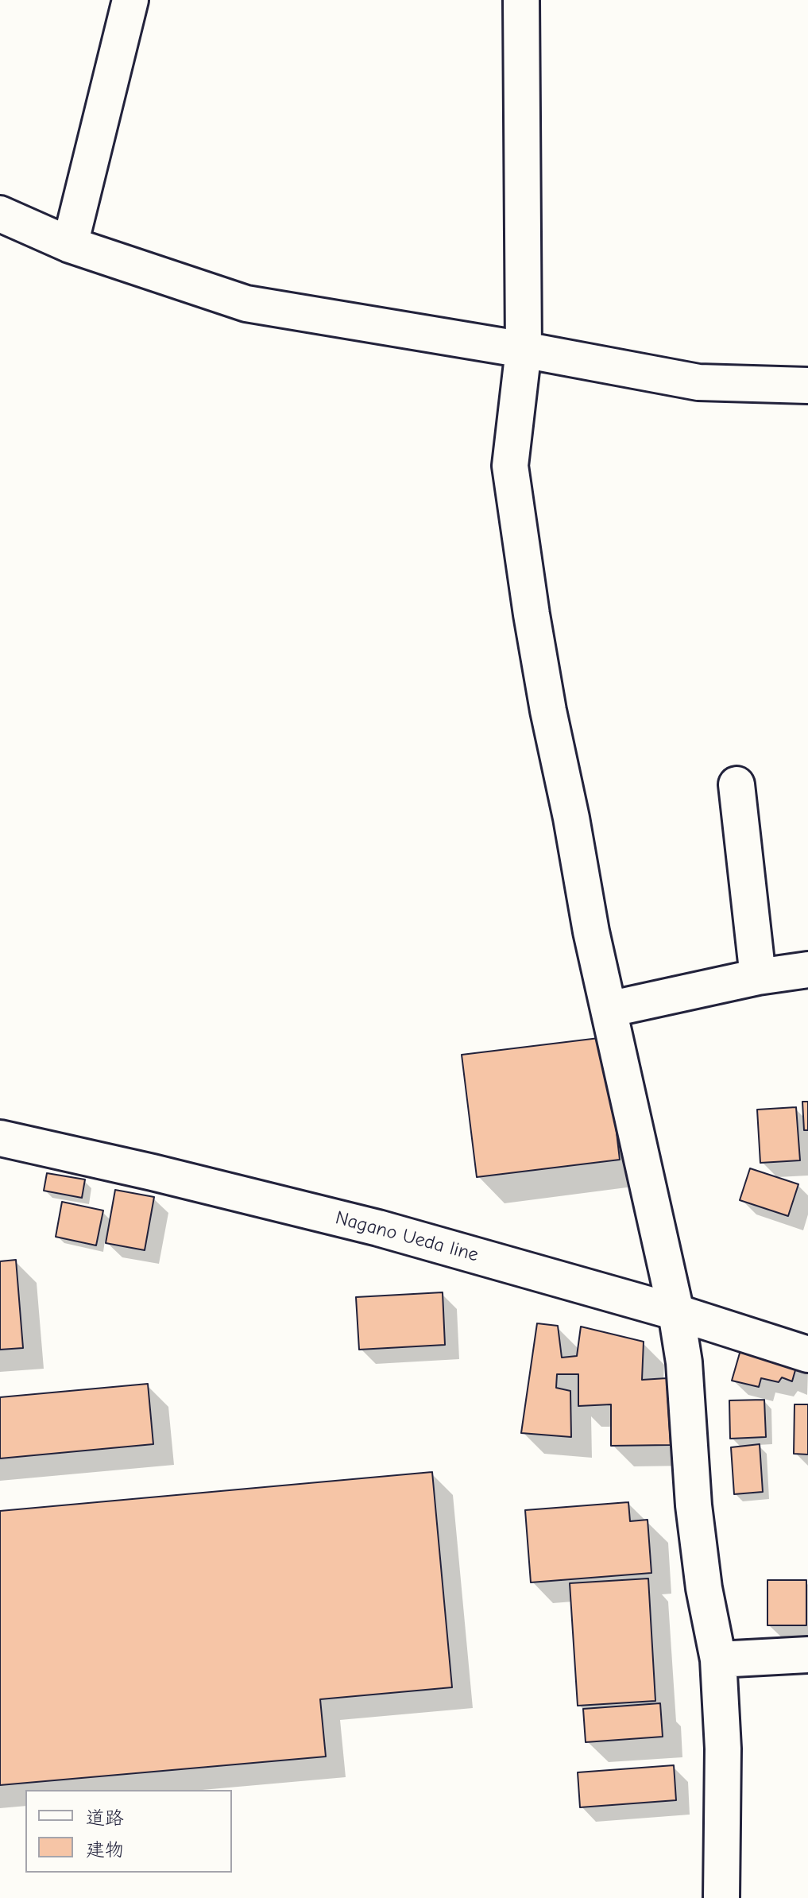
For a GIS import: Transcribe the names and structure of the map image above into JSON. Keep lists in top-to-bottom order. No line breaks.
{"streets":{"street":["Nagano Ueda line"]},"legend":["道路","建物"]}
